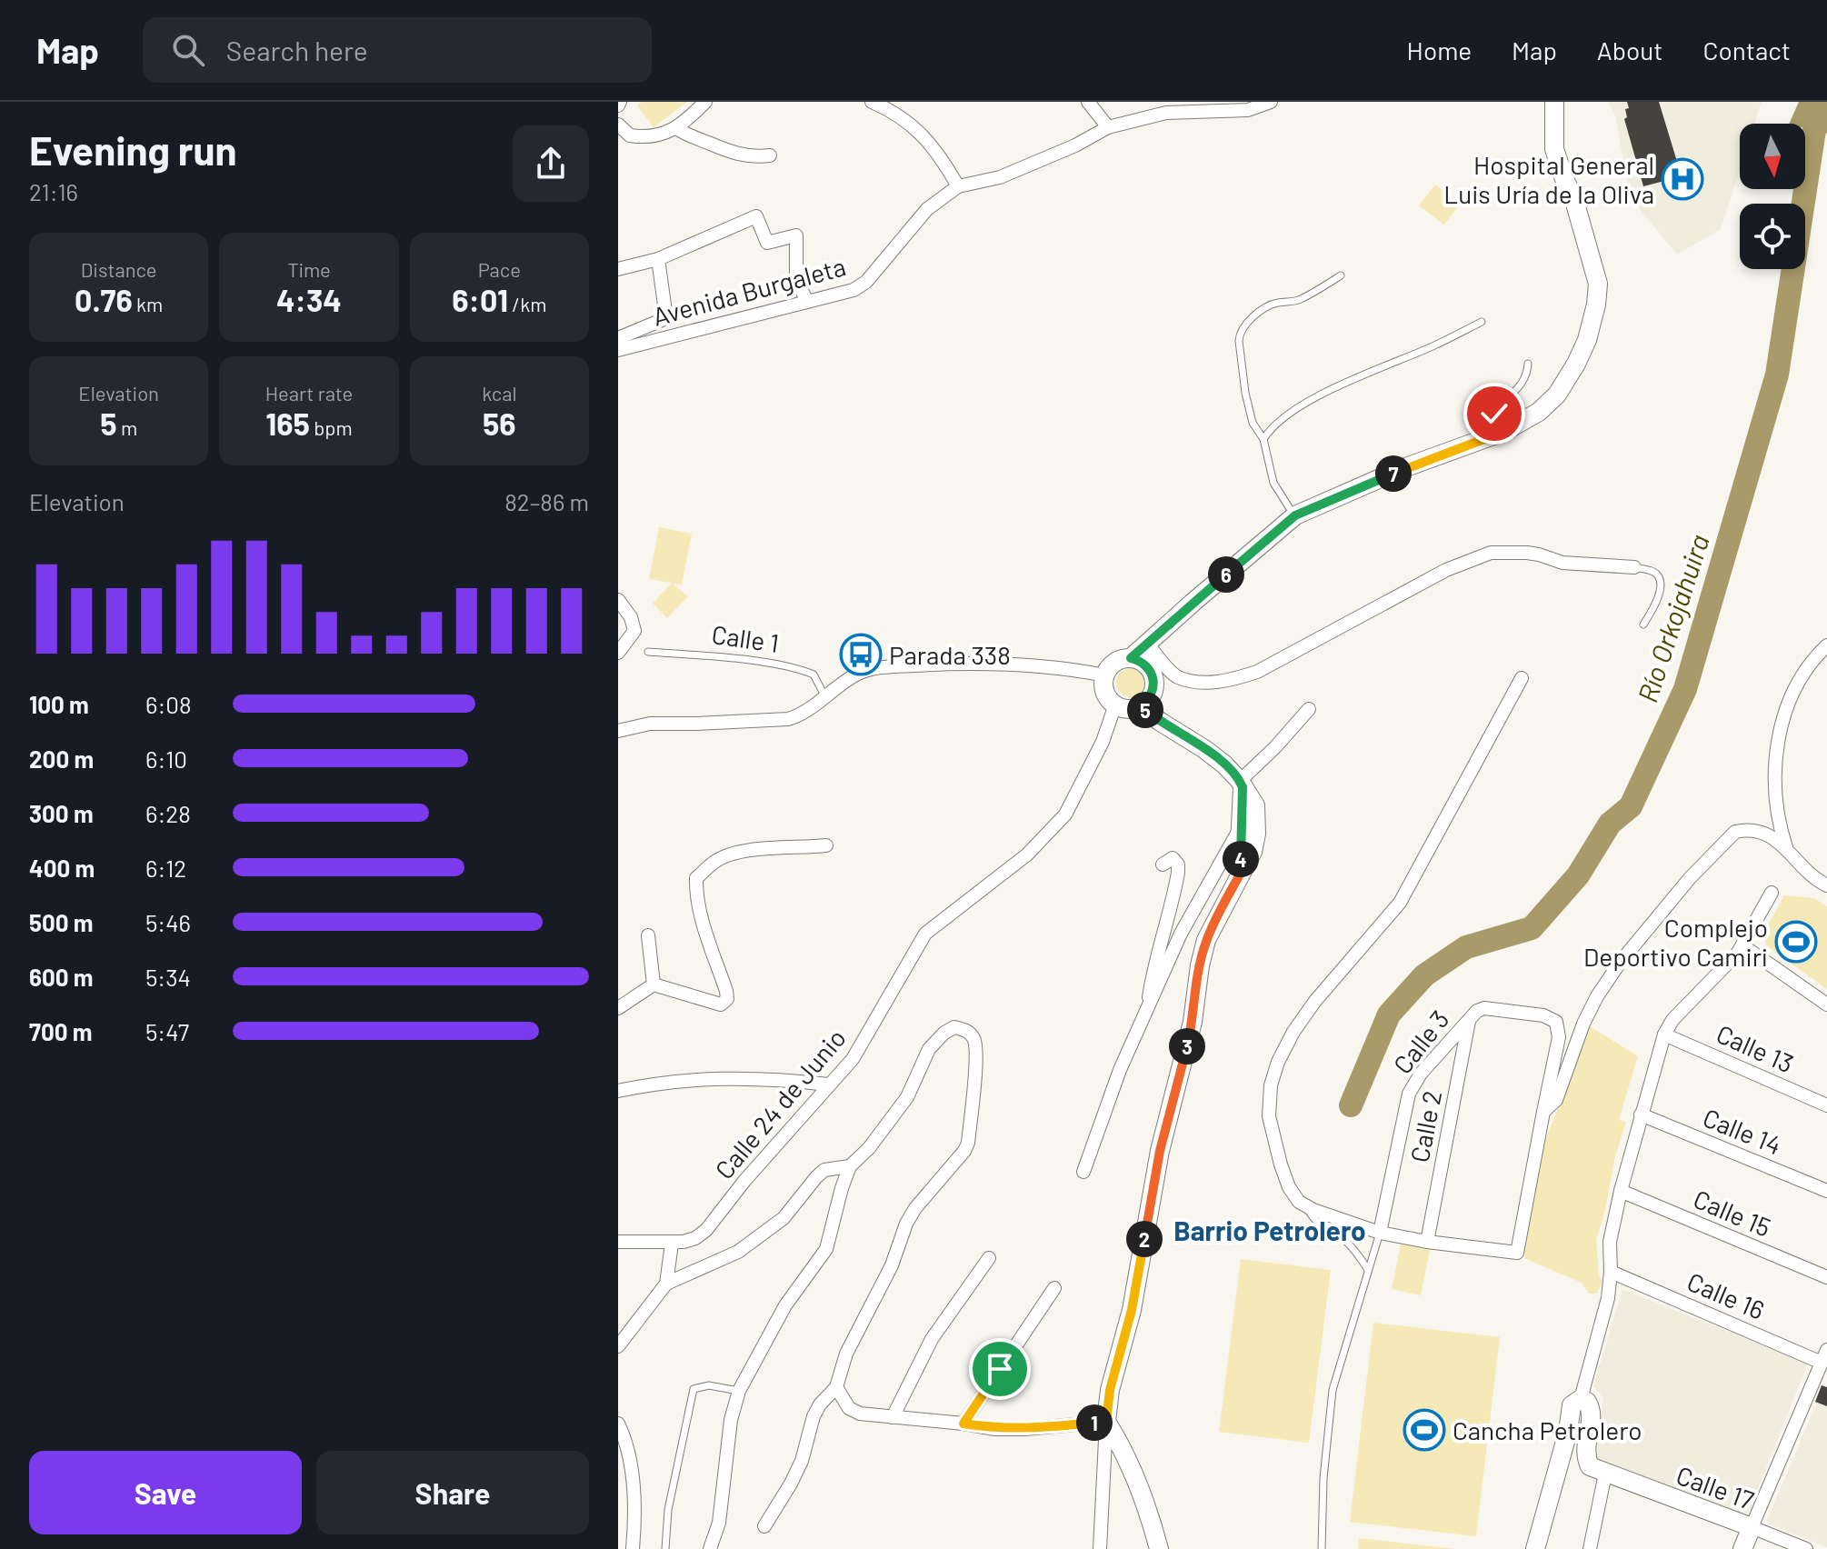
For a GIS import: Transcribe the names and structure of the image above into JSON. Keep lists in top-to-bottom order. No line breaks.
{"streets":{"main road":["Calle 17"],"street":["Avenida Burgaleta","Calle 3","Calle 13","Calle 24 de Junio","Calle 2","Calle 14","Calle 15","Calle 16"],"lane":["Calle 1"]},"crossings":[["Calle 3","Calle 2"]],"districts":["Barrio Petrolero"],"water":["Río Orkojahuira"],"places":{"hospital":["Hospital General Luis Uría de la Oliva"],"bus stop":["Parada 338"],"sports":["Complejo Deportivo Camiri","Cancha Petrolero"]},"north":"bottom","page":{"header":"Map","search":"Search here","nav":["Home","Map","About","Contact"],"heading":["Evening run","21:16"],"stats":[["Distance","0.76 km"],["Time","4:34"],["Pace","6:01 /km"],["Elevation","5 m"],["Heart rate","165 bpm"],["kcal","56"]],"pins":["7","6","5","4","3","2","1"],"chart":["Elevation","82–86 m"],"list":[{"name":"100 m","note":"6:08"},{"name":"200 m","note":"6:10"},{"name":"300 m","note":"6:28"},{"name":"400 m","note":"6:12"},{"name":"500 m","note":"5:46"},{"name":"600 m","note":"5:34"},{"name":"700 m","note":"5:47"}],"buttons":["Save","Share"]}}
